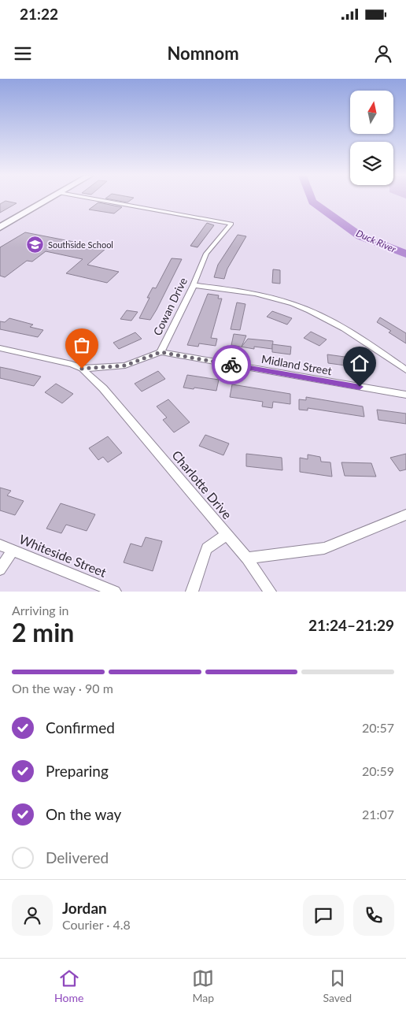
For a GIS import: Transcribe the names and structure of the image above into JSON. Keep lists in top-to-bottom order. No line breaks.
{"streets":{"street":["Cowan Drive","Midland Street","Charlotte Drive","Whiteside Street"]},"crossings":[["Cowan Drive","Midland Street"],["Cowan Drive","Charlotte Drive"]],"water":["Duck River"],"places":{"school or university":["Southside School"]},"north":"top","page":{"status":"21:22","header":"Nomnom","heading":["2 min","Arriving in","21:24–21:29"],"panel":["Jordan","Courier · 4.8"],"bar":"On the way · 90 m","list":[["Confirmed","20:57"],["Preparing","20:59"],["On the way","21:07"],"Delivered"],"tabs":["Home","Map","Saved"]}}
